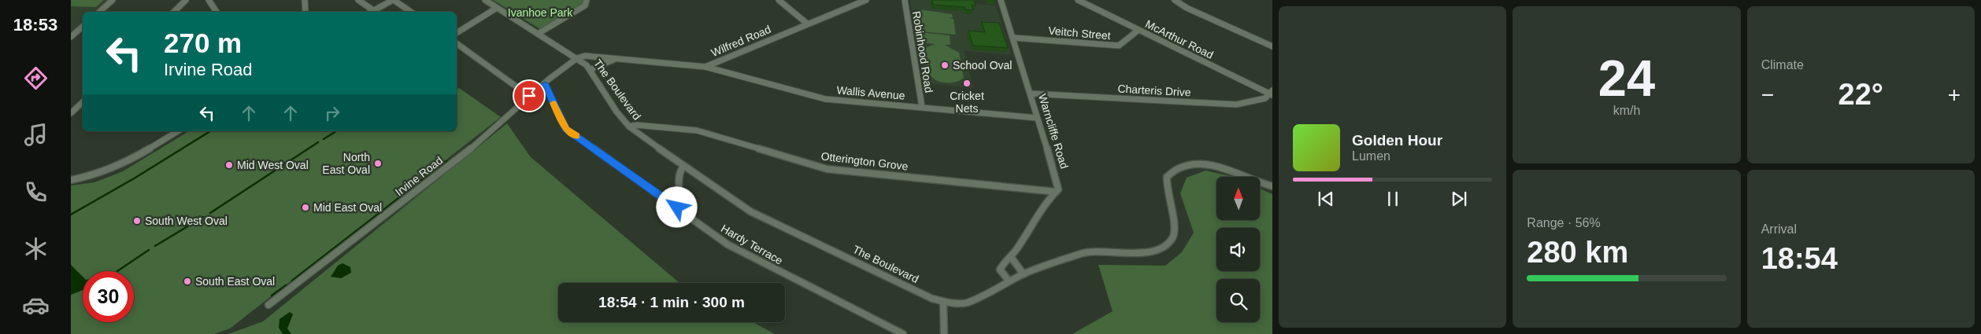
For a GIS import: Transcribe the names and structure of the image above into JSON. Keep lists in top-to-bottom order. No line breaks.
{"streets":{"street":["Veitch Street","McArthur Road","Wilfred Road","Robinhood Road","The Boulevard","Charteris Drive","Wallis Avenue","Warncliffe Road","Otterington Grove","Irvine Road","Hardy Terrace"]},"crossings":[["Veitch Street","McArthur Road"],["Veitch Street","Warncliffe Road"],["McArthur Road","Charteris Drive"],["Wilfred Road","The Boulevard"],["Wilfred Road","Wallis Avenue"],["Wilfred Road","Irvine Road"],["Robinhood Road","Wallis Avenue"],["The Boulevard","Otterington Grove"],["The Boulevard","Irvine Road"],["Charteris Drive","Warncliffe Road"],["Wallis Avenue","Warncliffe Road"],["Warncliffe Road","Otterington Grove"],["Irvine Road","Hardy Terrace"]],"parks":["Ivanhoe Park"],"places":["School Oval","Cricket Nets","North East Oval","Mid West Oval","Mid East Oval","South West Oval","South East Oval"],"north":"top","page":{"tabs":"18:53","tile":[["24","km/h"],"Climate",["Range · 56%","280 km"],["Arrival","18:54"]],"turn":["270 m","Irvine Road"],"heat":["−","22°","+"],"song":["Golden Hour","Lumen"],"limit":"30","trip":"18:54 · 1 min · 300 m"}}
